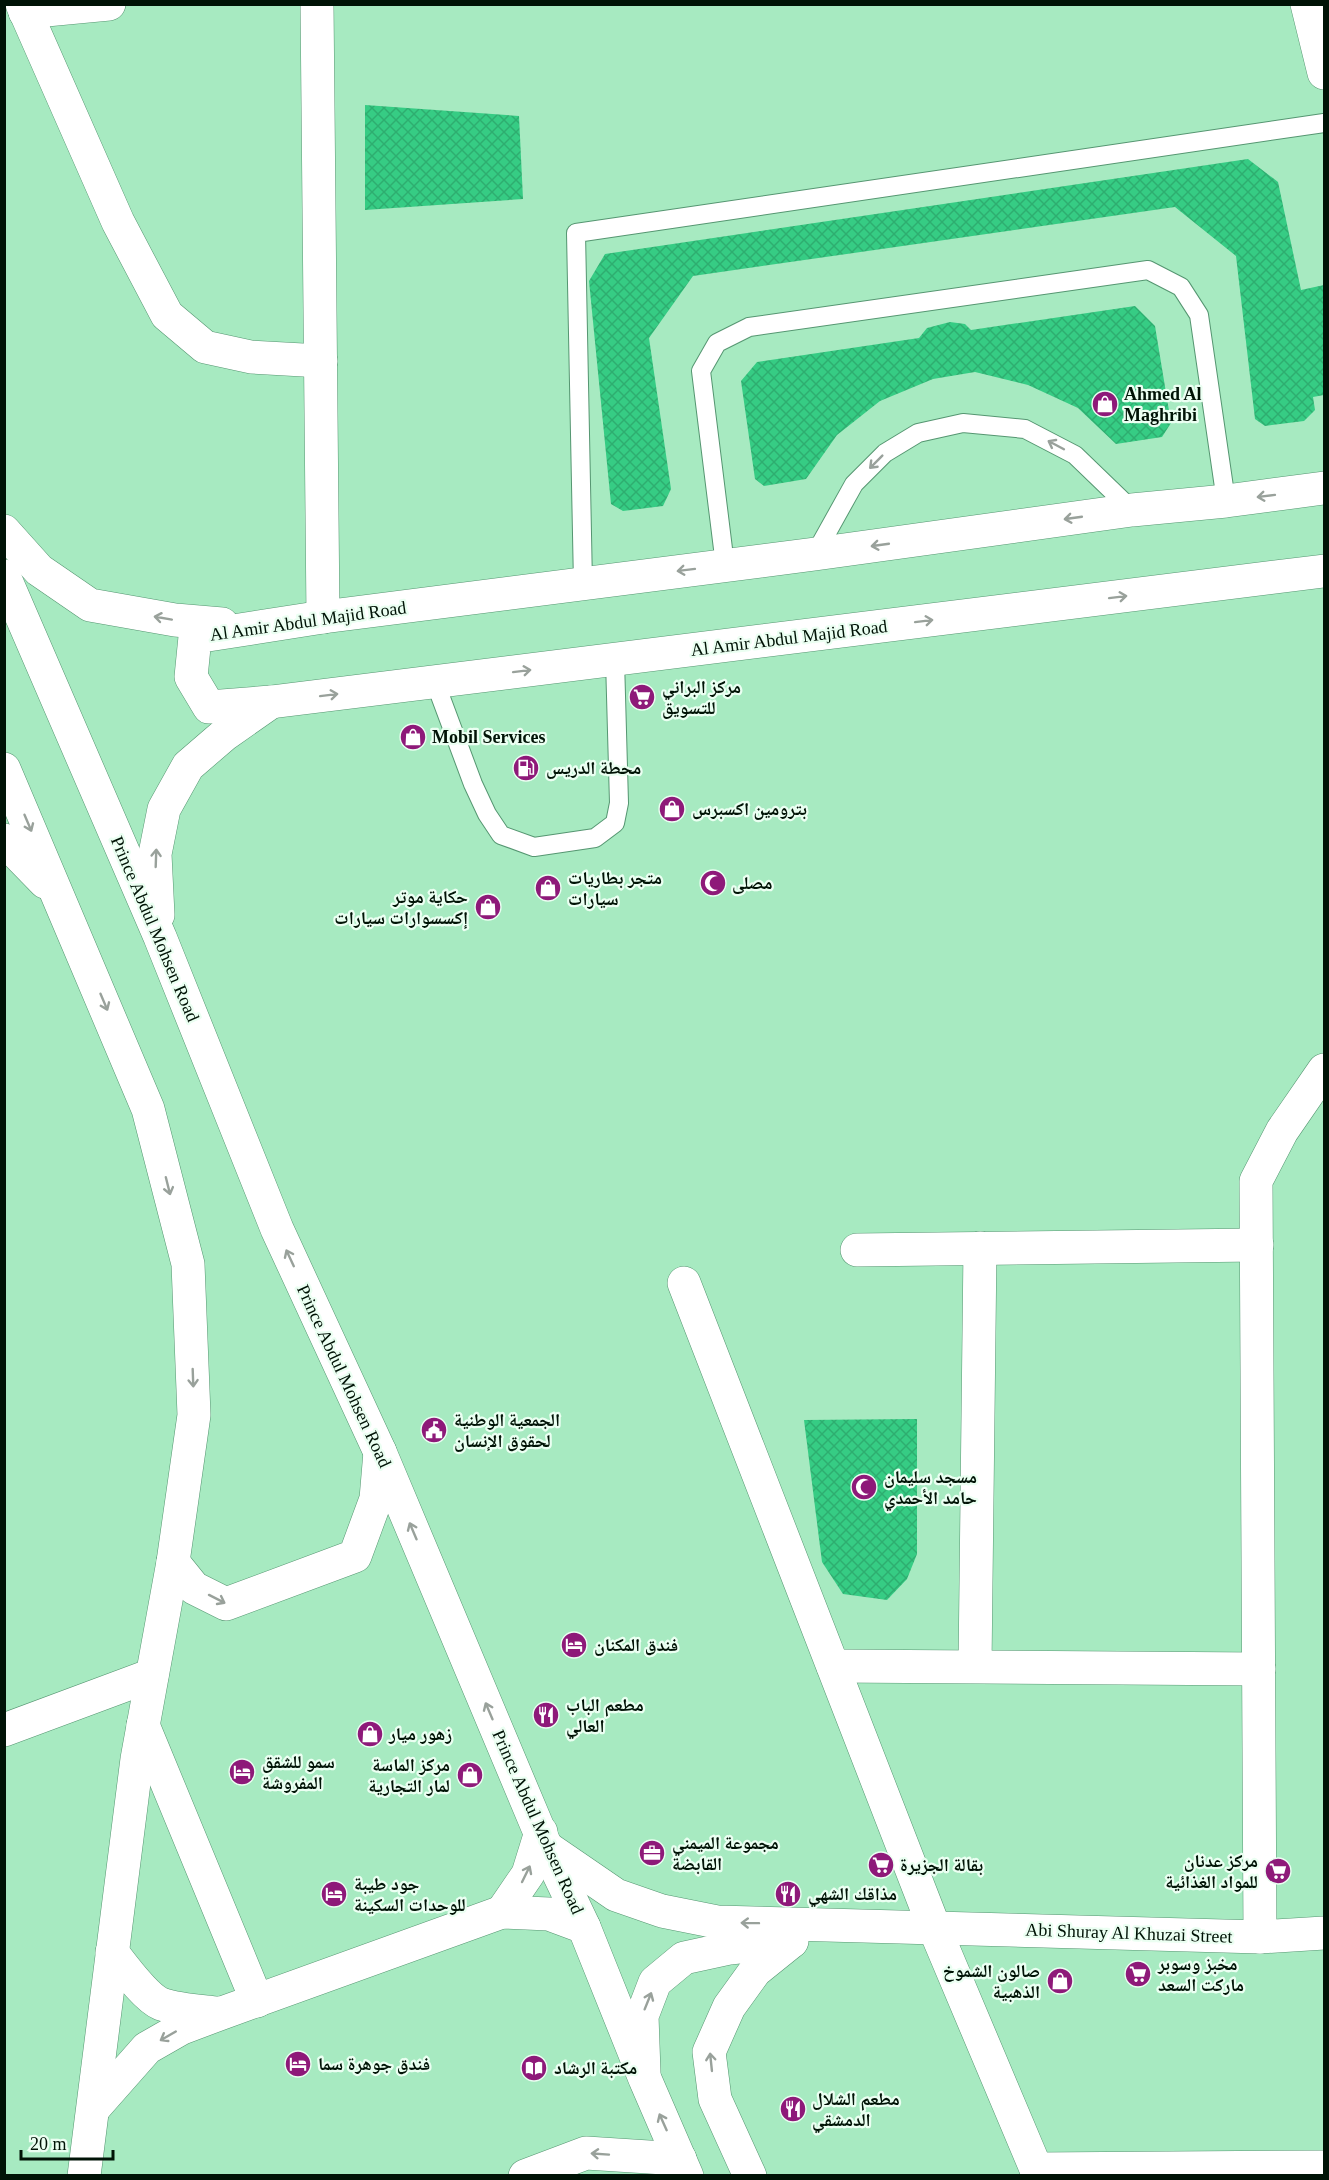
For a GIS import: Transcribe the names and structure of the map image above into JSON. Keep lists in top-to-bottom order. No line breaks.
{"streets":{"street":["Al Amir Abdul Majid Road","Prince Abdul Mohsen Road","Abi Shuray Al Khuzai Street"]},"places":{"shop":["Ahmed Al Maghribi","Mobil Services","بترومين اكسبرس","متجر بطاريات سيارات","حكاية موتر إكسسوارات سيارات","زهور ميار","مركز الماسة لمار التجارية","صالون الشموخ الذهبية"],"supermarket":["مركز البراني للتسويق","بقالة الجزيرة","مركز عدنان للمواد الغذائية","مخبز وسوبر ماركت السعد"],"fuel station":["محطة الدريس"],"mosque":["مصلى","مسجد سليمان حامد الأحمدي"],"public building":["الجمعية الوطنية لحقوق الإنسان"],"hotel":["فندق المكنان","سمو للشقق المفروشة","جود طيبة للوحدات السكينة","فندق جوهرة سما"],"restaurant":["مطعم الباب العالي","مذاقك الشهي","مطعم الشلال الدمشقي"],"office":["مجموعة الميمني القابضة"],"library":["مكتبة الرشاد"]},"scale_bar":"20 m"}
